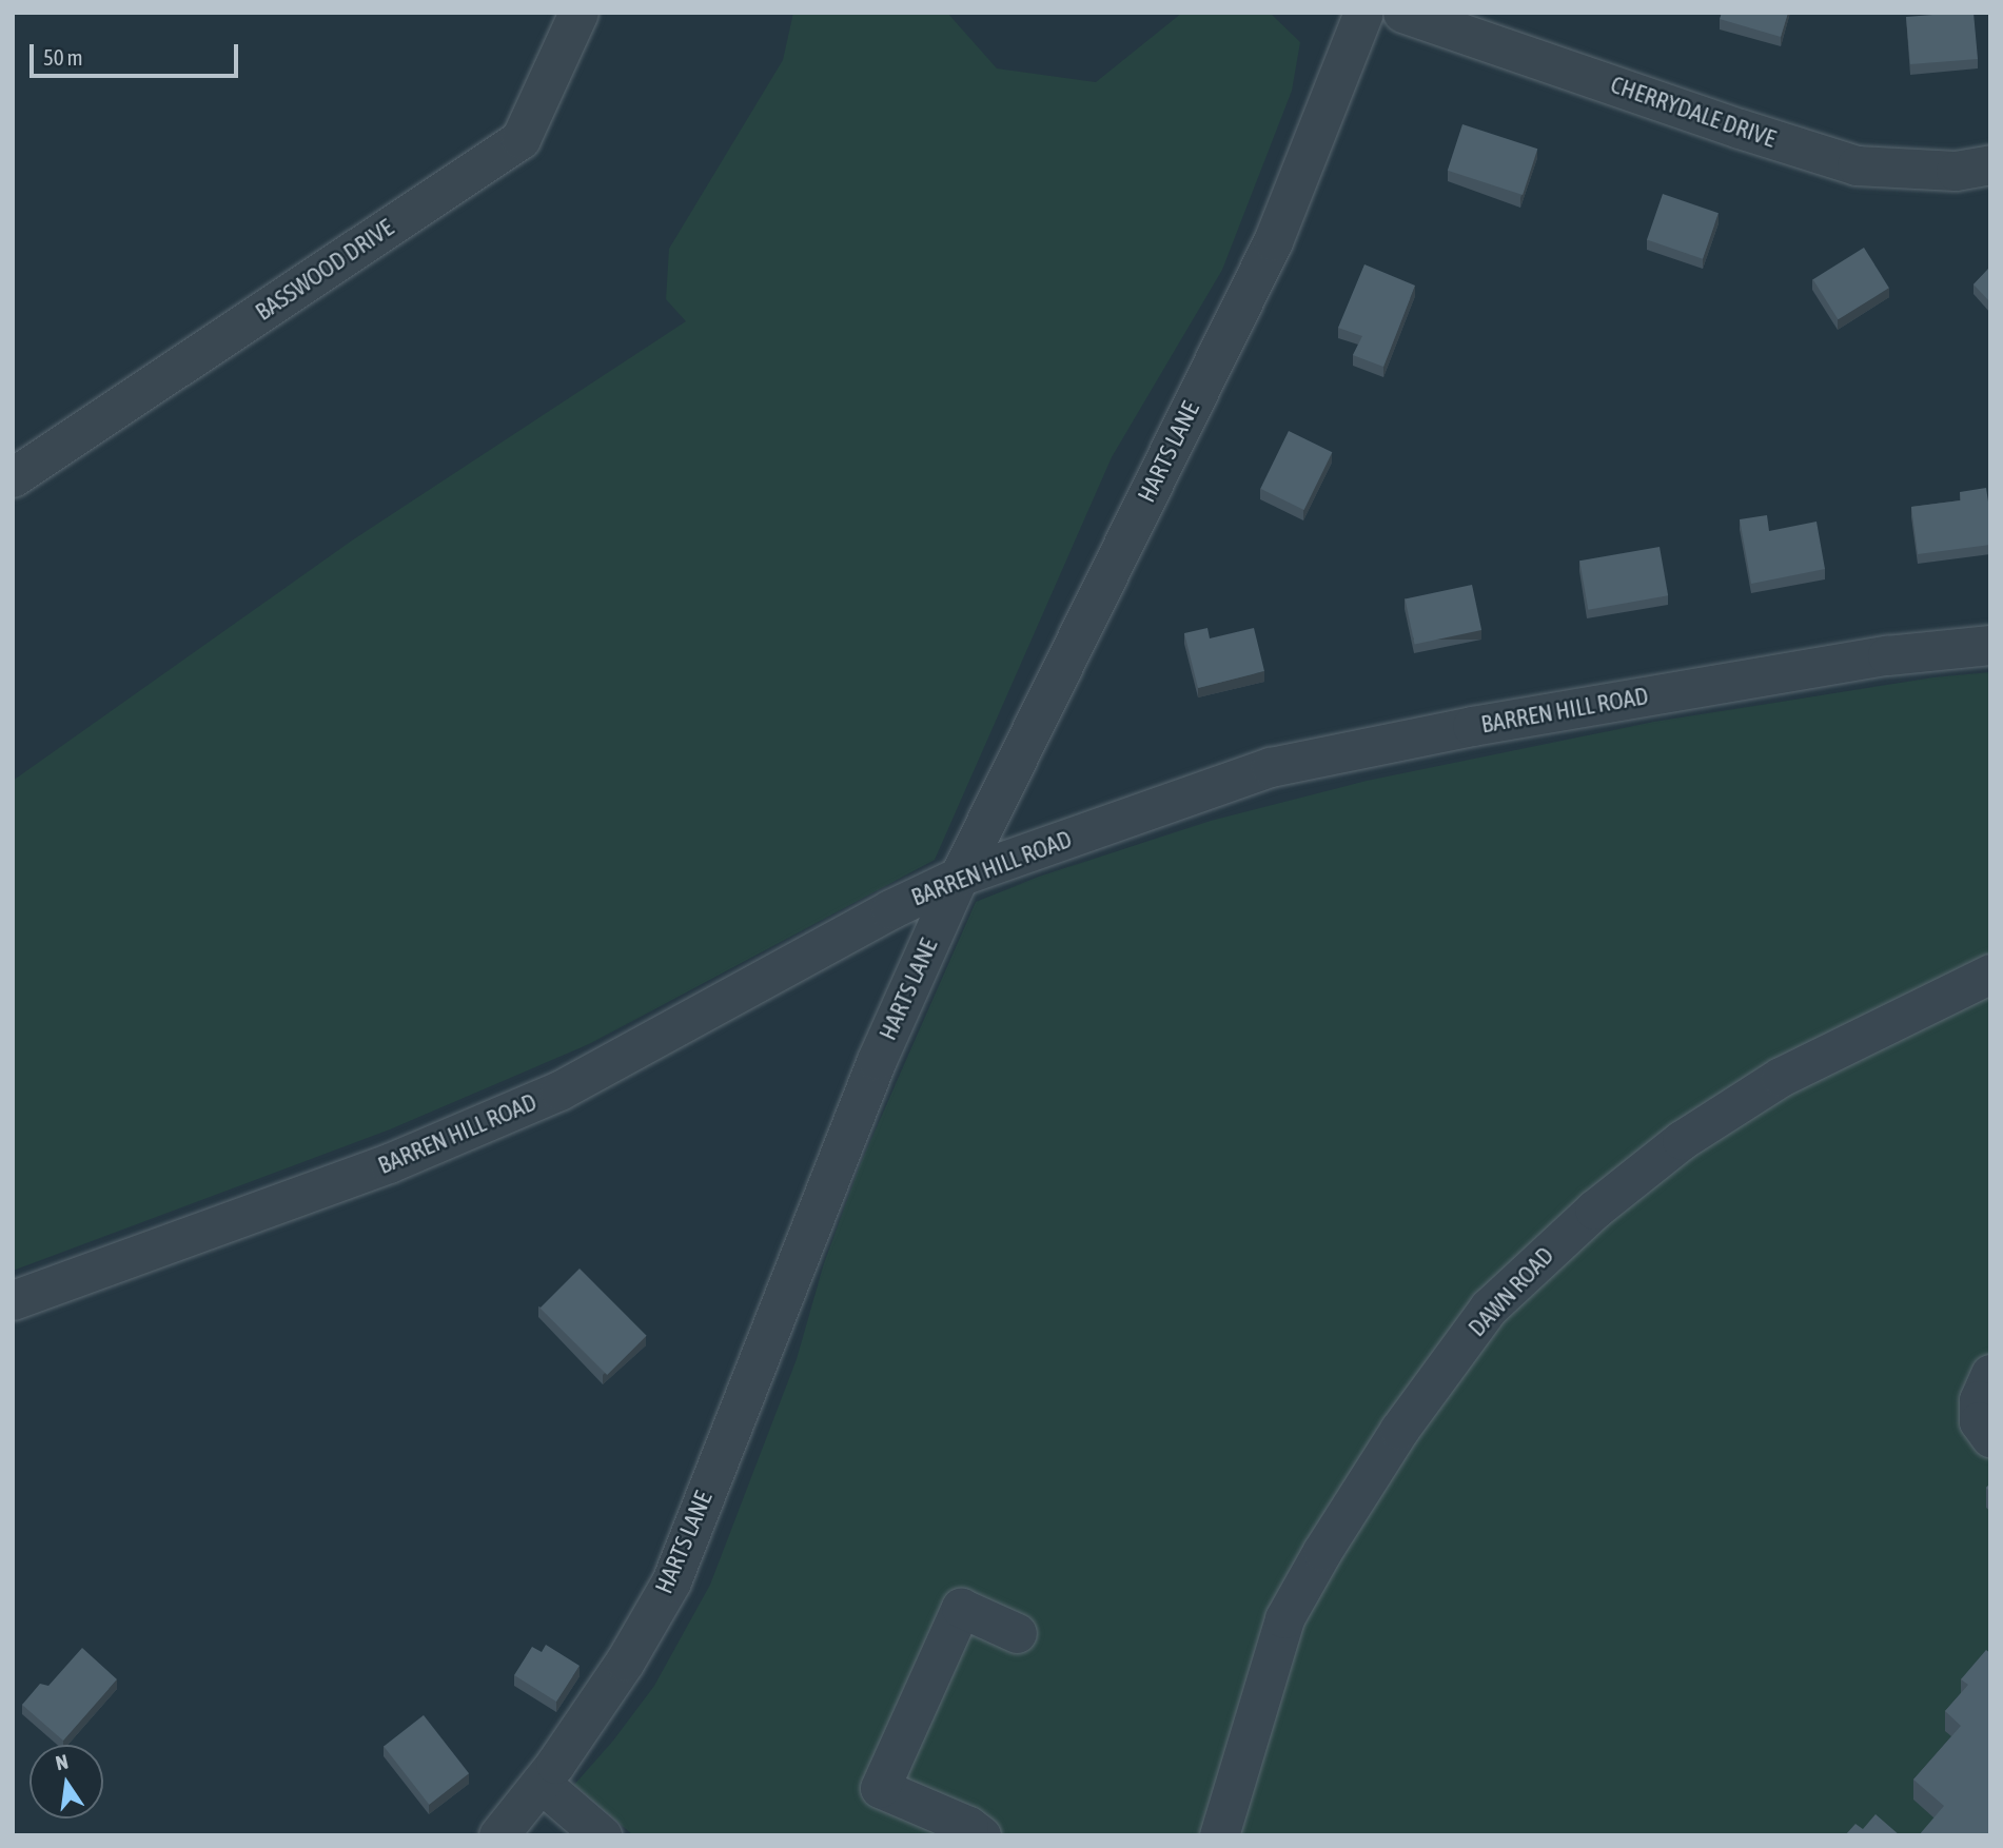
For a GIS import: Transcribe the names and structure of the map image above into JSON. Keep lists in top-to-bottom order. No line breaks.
{"streets":{"street":["CHERRYDALE DRIVE","BASSWOOD DRIVE","HARTS LANE","BARREN HILL ROAD","DAWN ROAD"]},"crossings":[["HARTS LANE","BARREN HILL ROAD"]],"scale_bar":"50 m","north":"top"}
